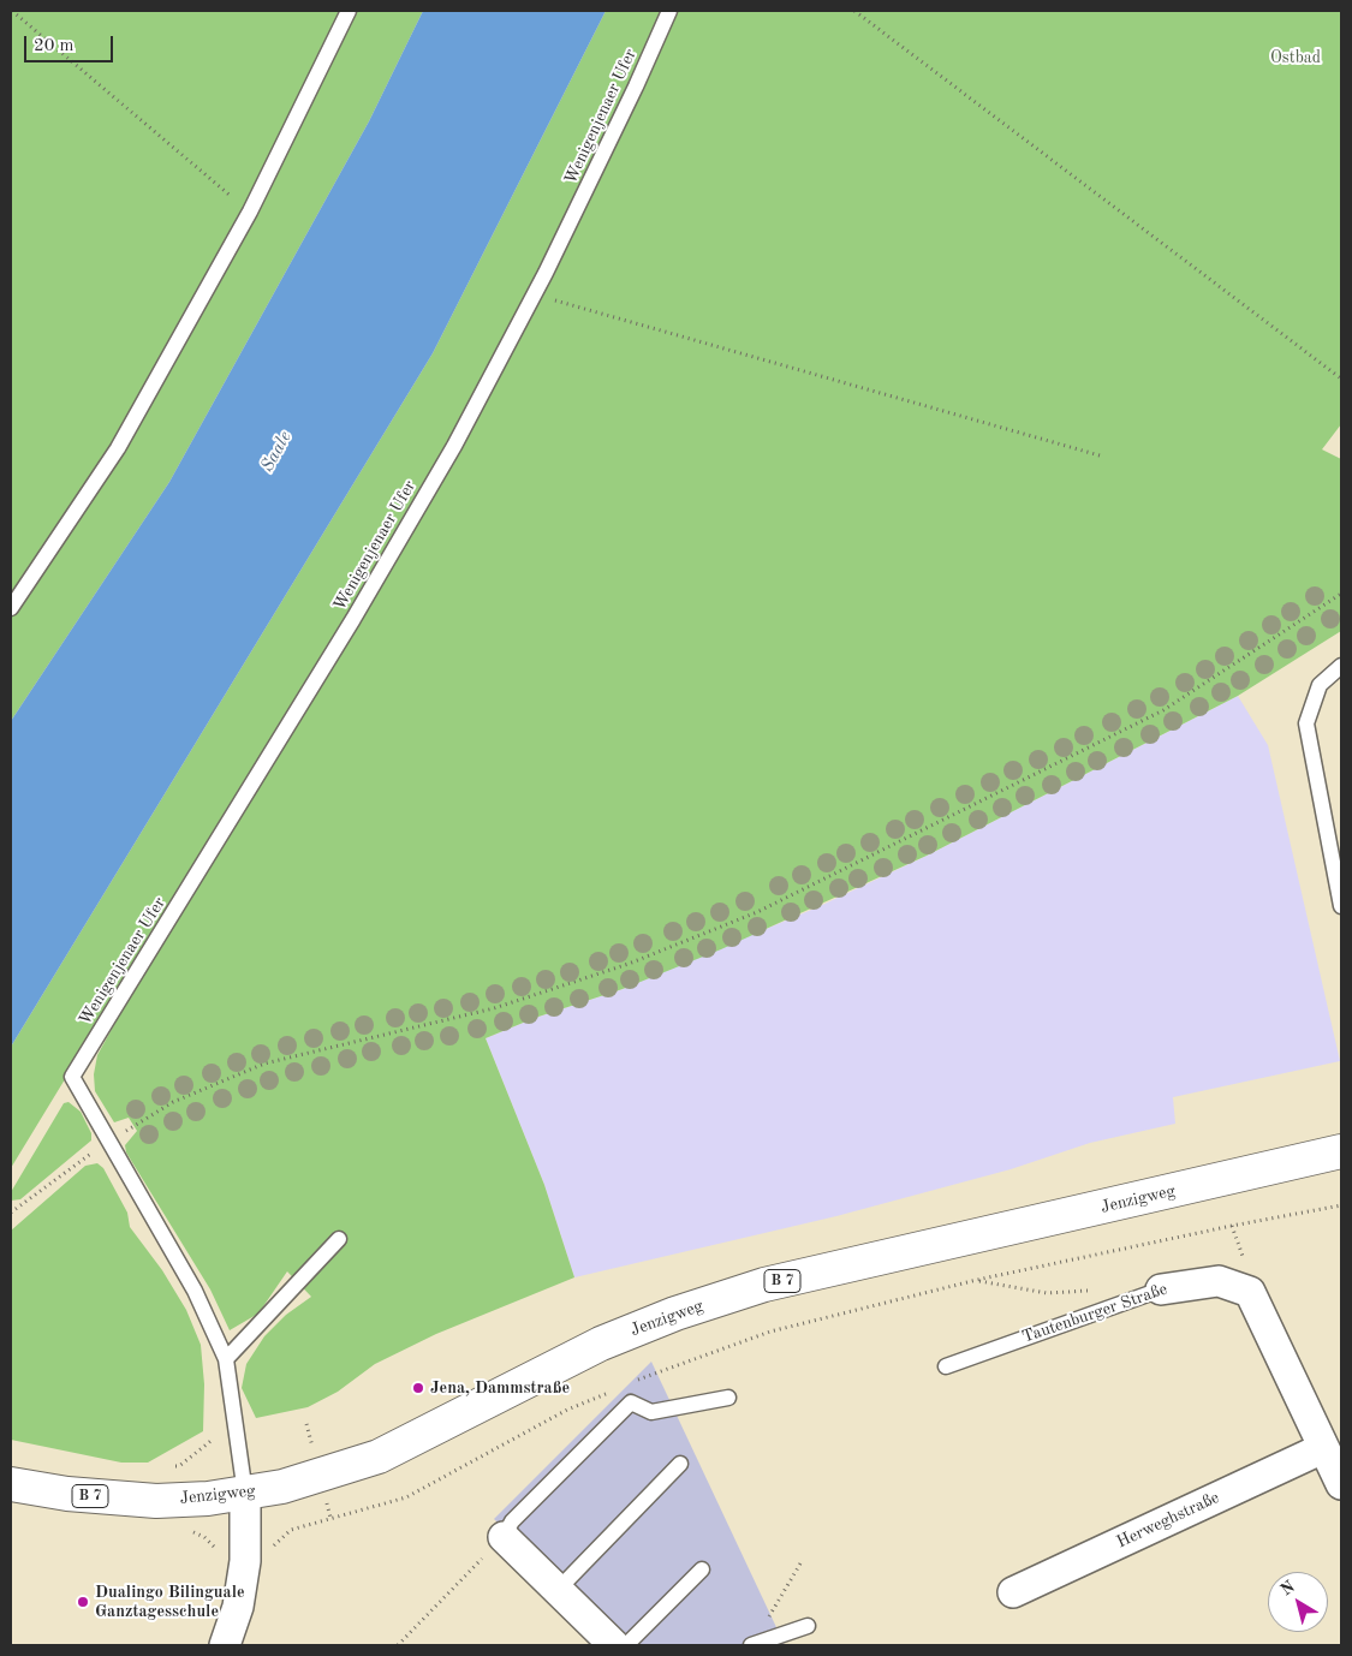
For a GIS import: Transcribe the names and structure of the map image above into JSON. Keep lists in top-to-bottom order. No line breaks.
{"streets":{"main road":["Jenzigweg","B 7"],"street":["Tautenburger Straße","Herweghstraße"],"lane":["Wenigenjenaer Ufer"]},"crossings":[["Tautenburger Straße","Herweghstraße"]],"water":["Saale"],"parks":["Ostbad"],"places":["Jena, Dammstraße","Dualingo Bilinguale Ganztagesschule"],"scale_bar":"20 m","north":"top left"}
